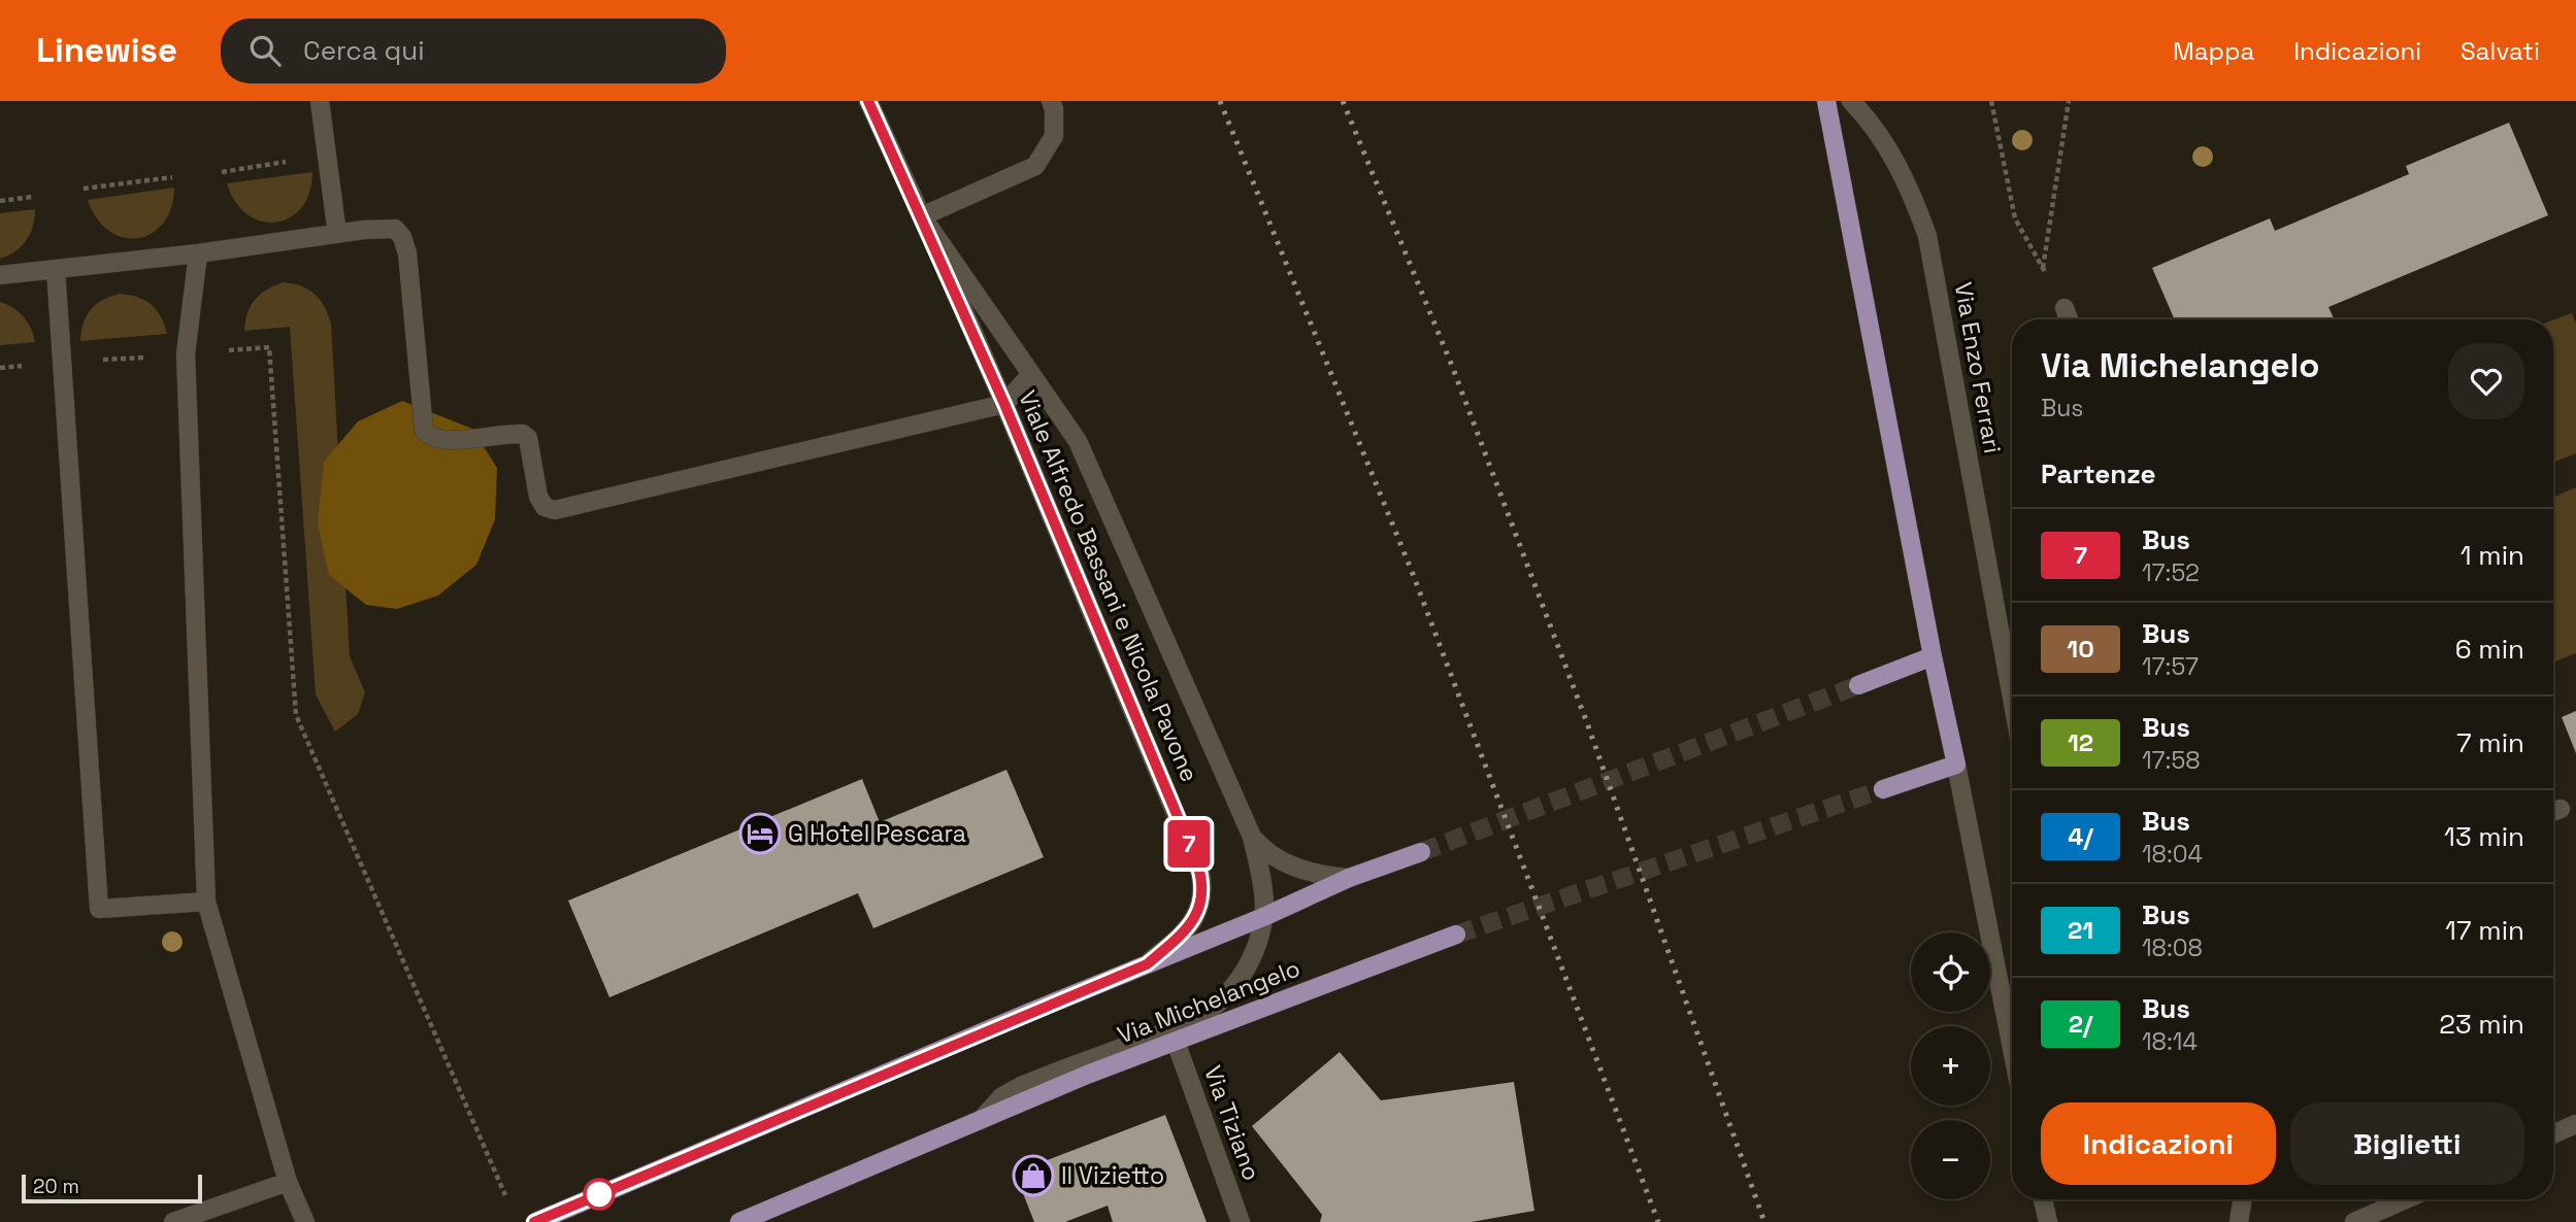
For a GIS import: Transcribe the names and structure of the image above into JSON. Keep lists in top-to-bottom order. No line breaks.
{"streets":{"main road":["Via Michelangelo"],"street":["Via Enzo Ferrari","Viale Alfredo Bassani e Nicola Pavone","Via Tiziano"]},"crossings":[["Viale Alfredo Bassani e Nicola Pavone","Via Michelangelo"],["Via Michelangelo","Via Tiziano"]],"places":{"hotel":["G Hotel Pescara"],"shop":["Il Vizietto"]},"lines":["bus line 7"],"scale_bar":"20 m","page":{"header":"Linewise","search":"Cerca qui","nav":["Mappa","Indicazioni","Salvati"],"on_map":"7","heading":[["Via Michelangelo","Bus"],"Partenze"],"list":[{"mark":"7","name":"Bus","note":"17:52","value":"1 min"},{"mark":"10","name":"Bus","note":"17:57","value":"6 min"},{"mark":"12","name":"Bus","note":"17:58","value":"7 min"},{"mark":"4/","name":"Bus","note":"18:04","value":"13 min"},{"mark":"21","name":"Bus","note":"18:08","value":"17 min"},{"mark":"2/","name":"Bus","note":"18:14","value":"23 min"}],"map_buttons":["+","−"],"buttons":["Indicazioni","Biglietti"],"scale":"20 m"}}
